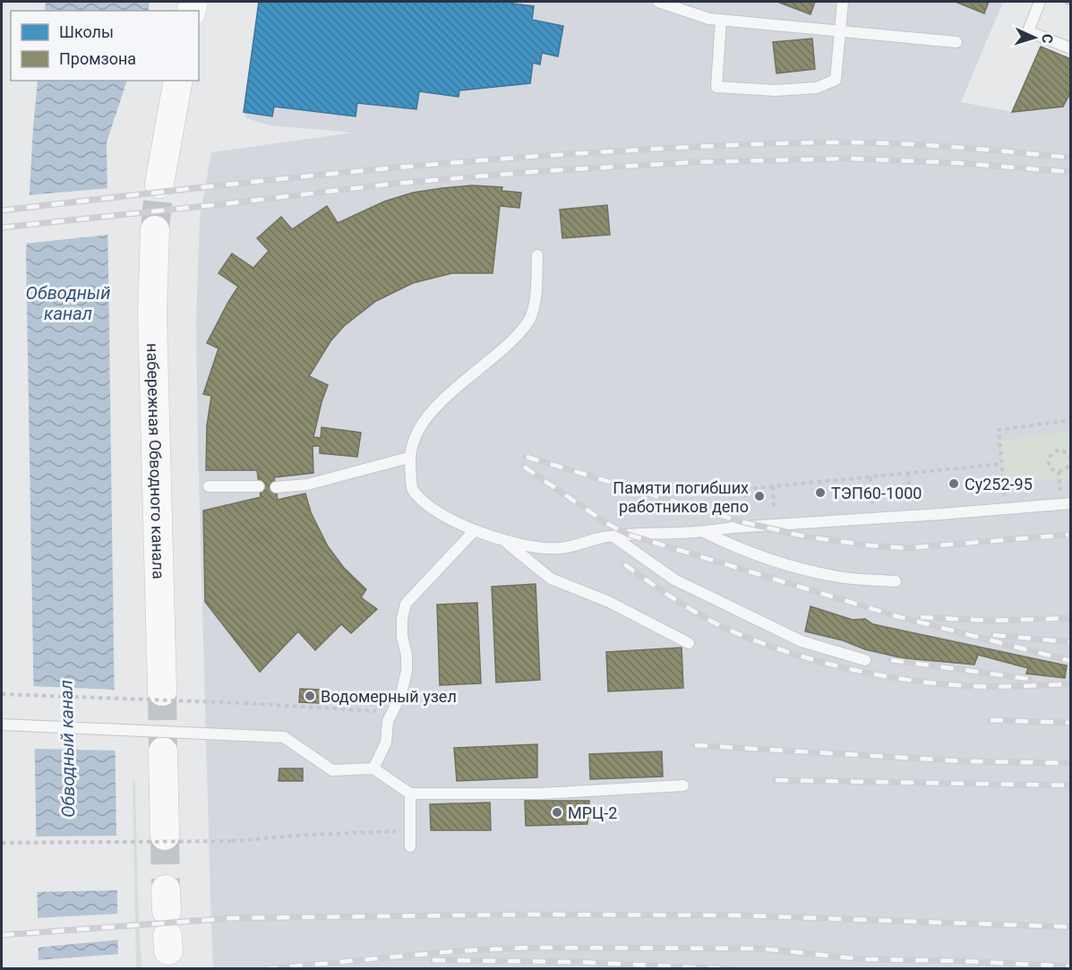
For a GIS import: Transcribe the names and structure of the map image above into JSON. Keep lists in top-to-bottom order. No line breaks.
{"streets":{"main road":["набережная Обводного канала"]},"water":["Обводный канал"],"places":["Су252-95","ТЭП60-1000","Памяти погибших работников депо","Водомерный узел","МРЦ-2"],"legend":["Школы","Промзона"],"north":"right"}
